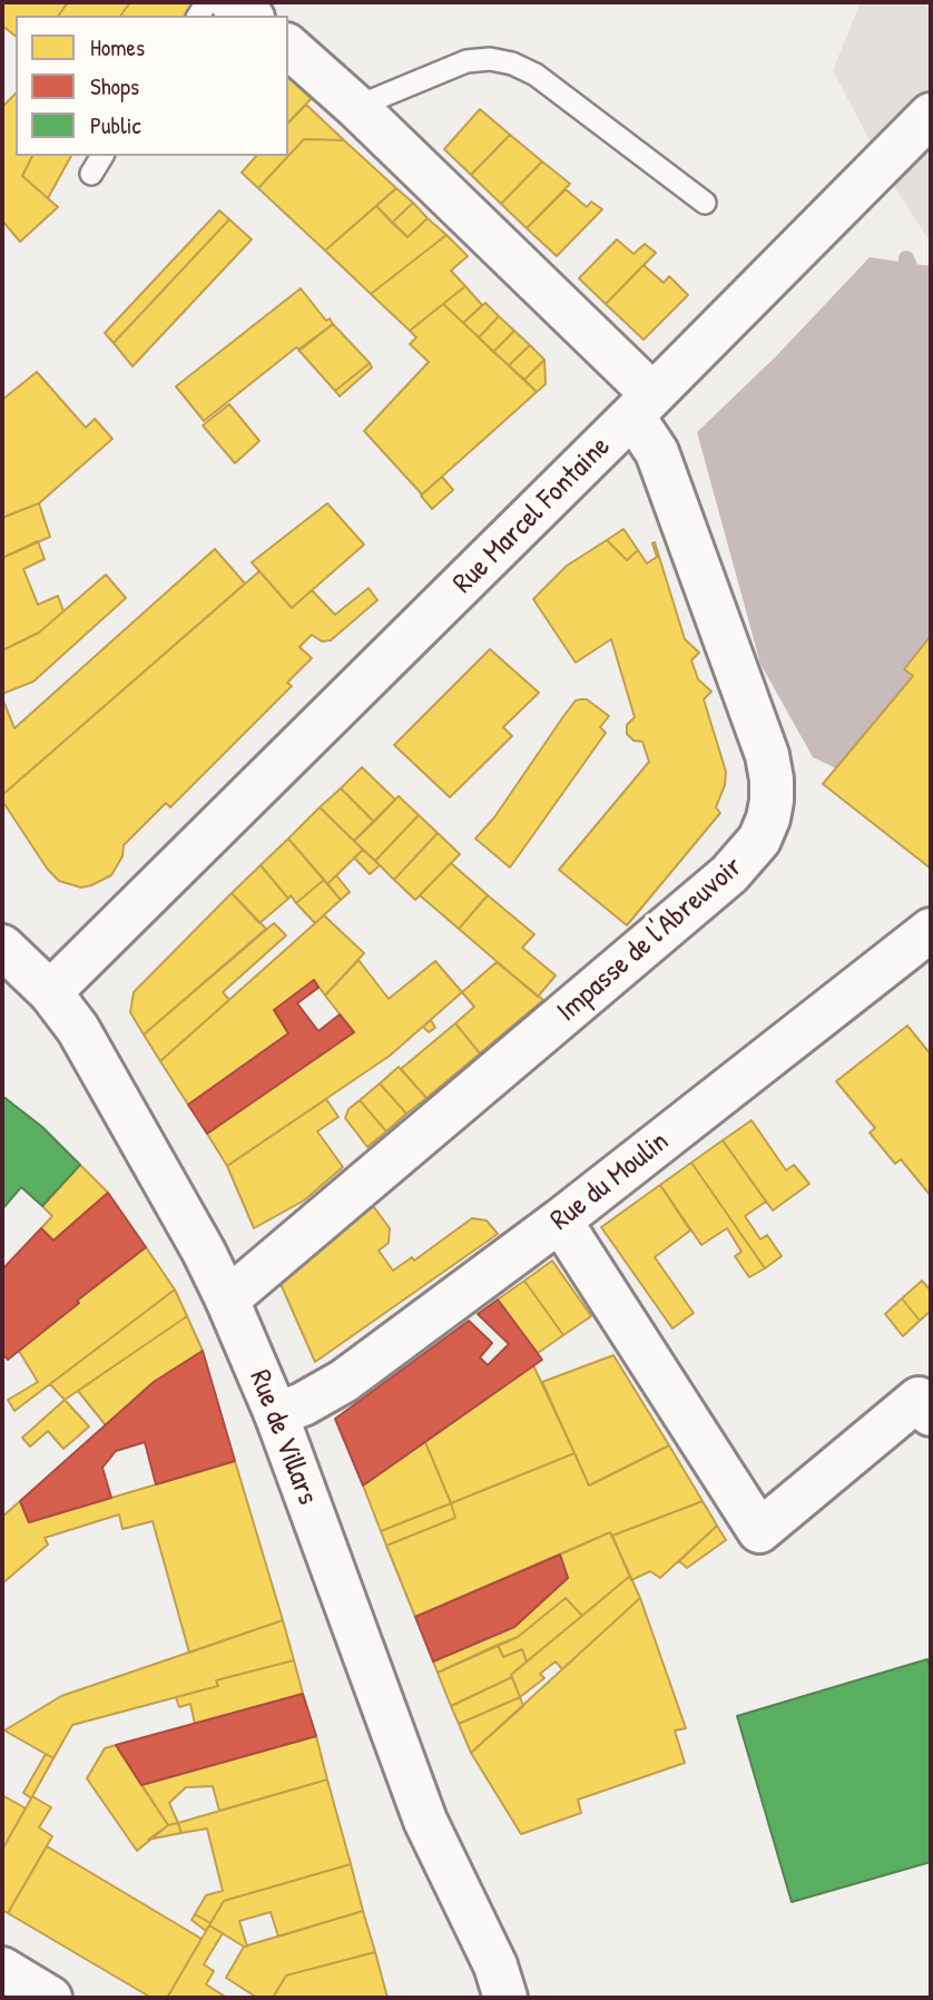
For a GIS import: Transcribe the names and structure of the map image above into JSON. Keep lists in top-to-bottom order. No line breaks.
{"streets":{"street":["Rue Marcel Fontaine","Impasse de l'Abreuvoir","Rue du Moulin","Rue de Villars"]},"crossings":[["Rue Marcel Fontaine","Impasse de l'Abreuvoir"],["Rue Marcel Fontaine","Rue de Villars"],["Impasse de l'Abreuvoir","Rue de Villars"],["Rue du Moulin","Rue de Villars"]],"legend":["Homes","Shops","Public"]}
